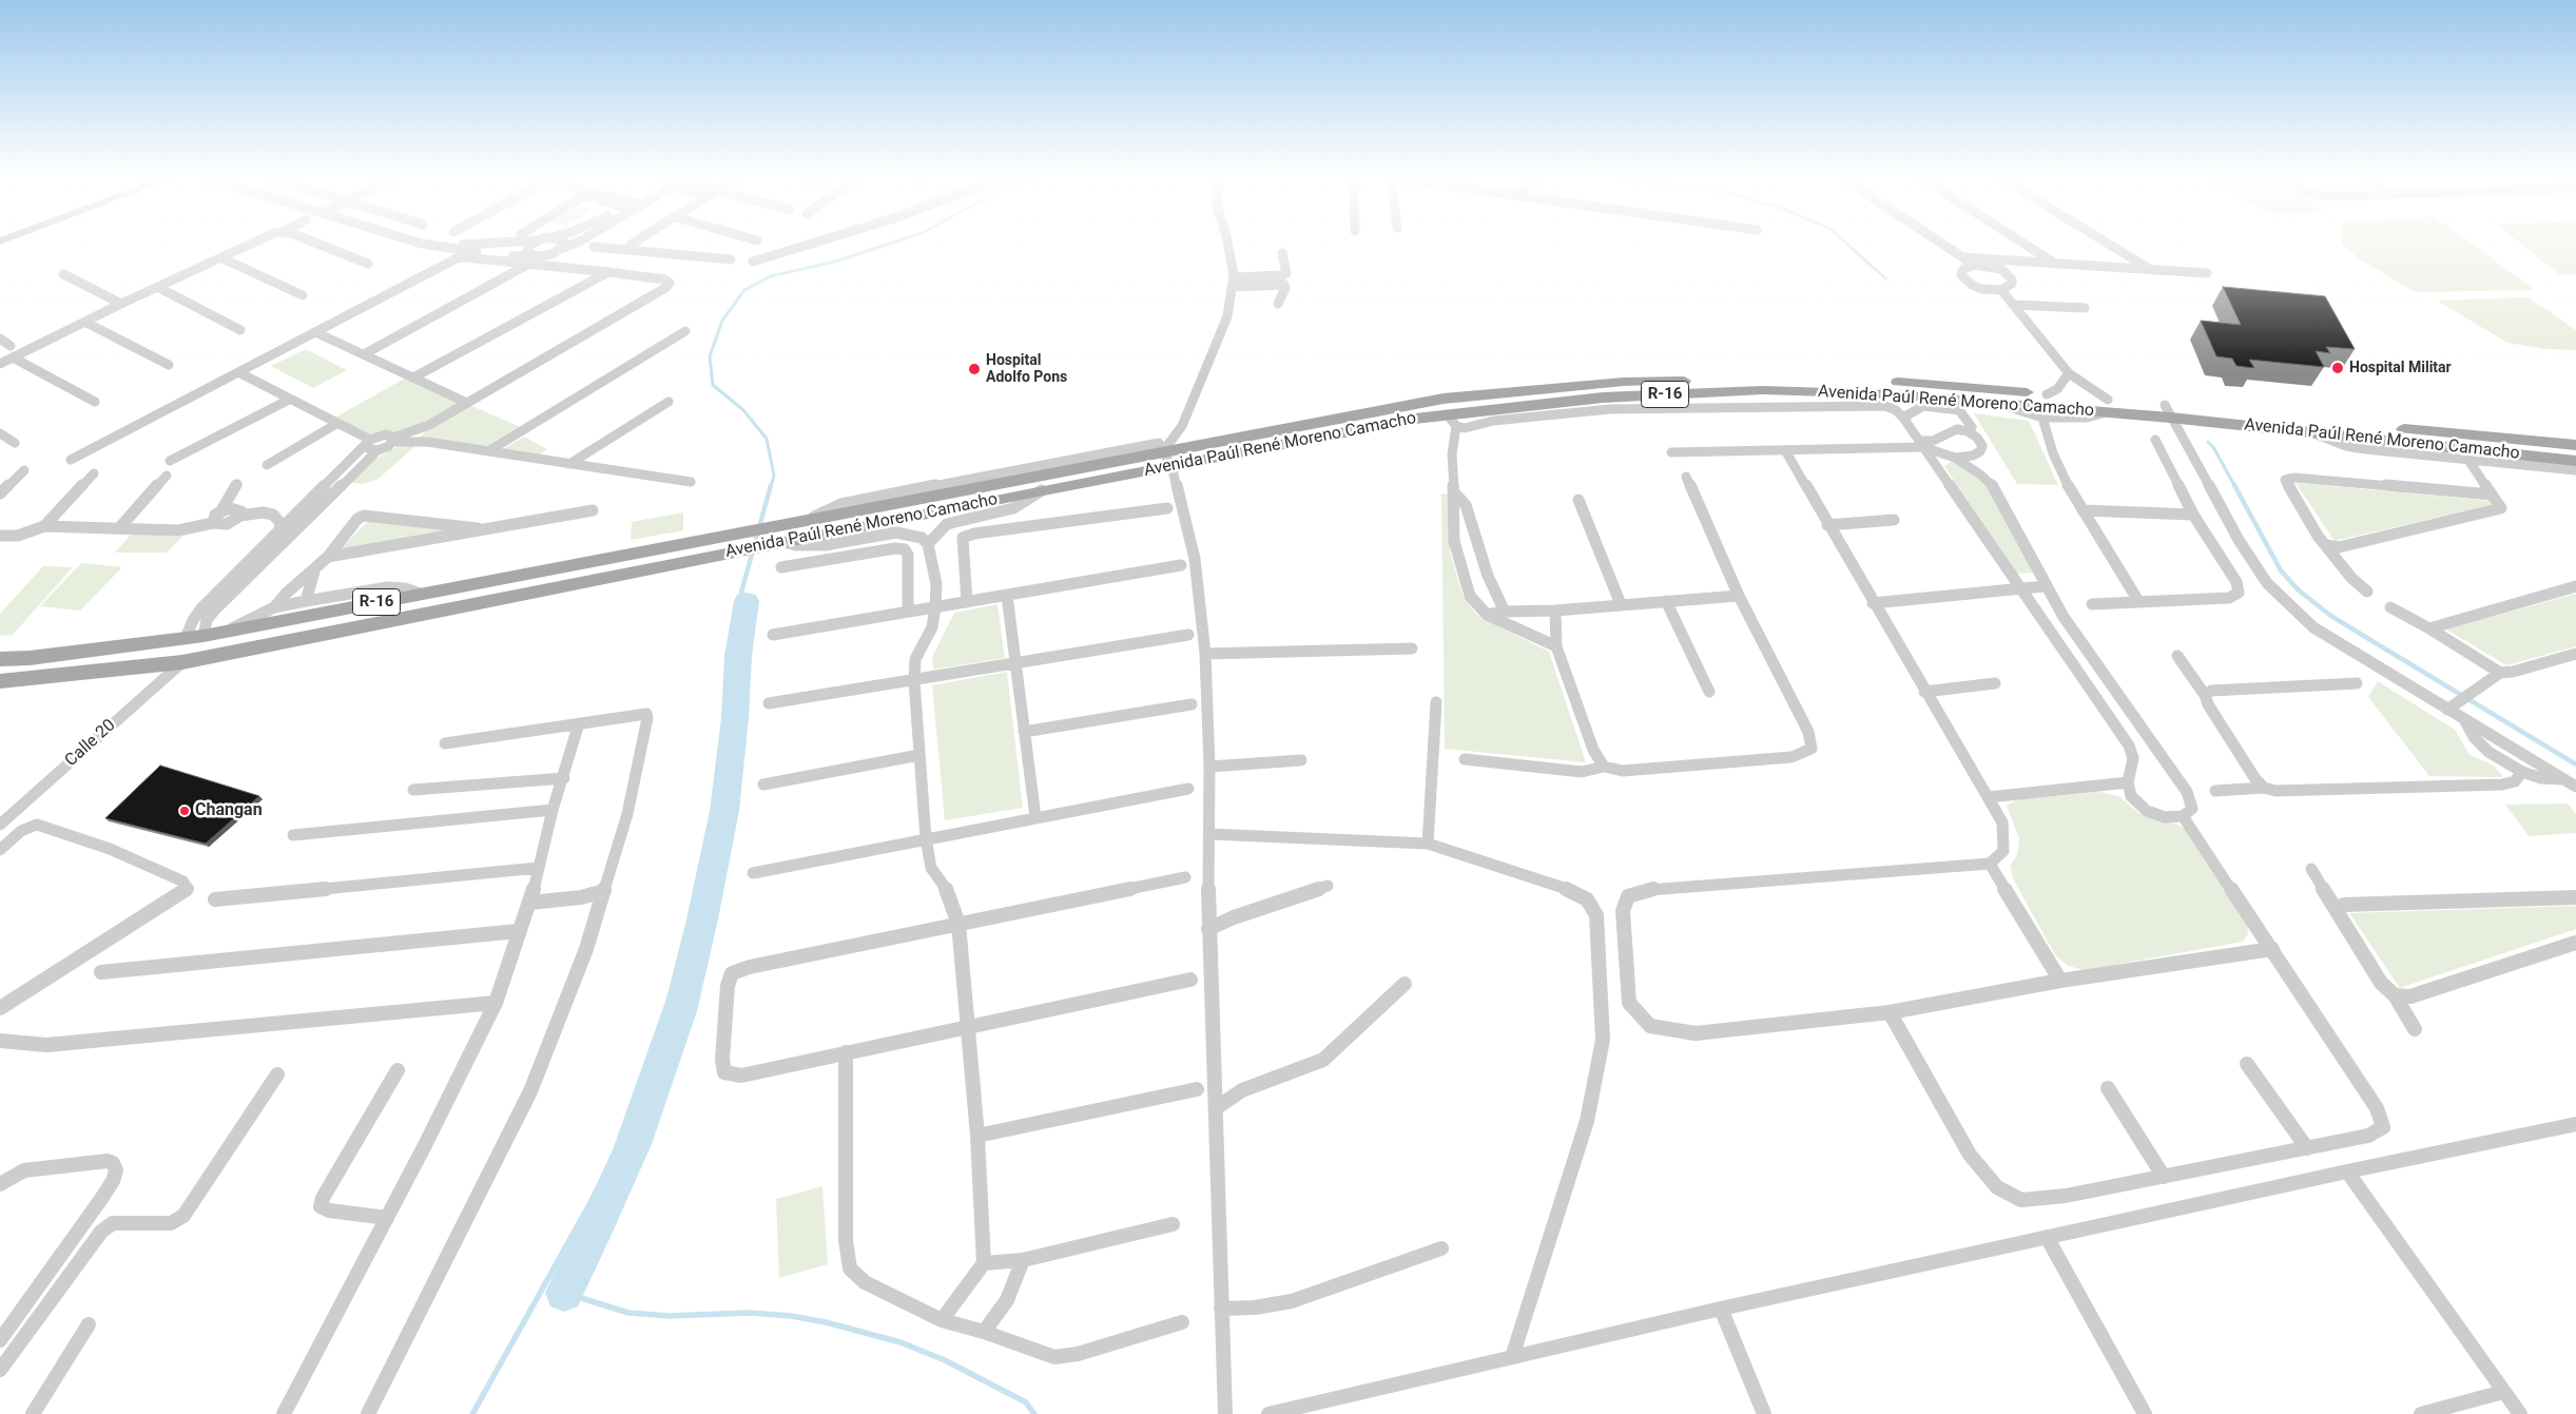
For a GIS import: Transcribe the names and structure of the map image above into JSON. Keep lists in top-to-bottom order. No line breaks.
{"streets":{"main road":["R-16","Avenida Paúl René Moreno Camacho"],"street":["Calle 20"]},"crossings":[["Avenida Paúl René Moreno Camacho","Calle 20"]],"places":["Hospital Militar","Hospital Adolfo Pons","Changan"]}
